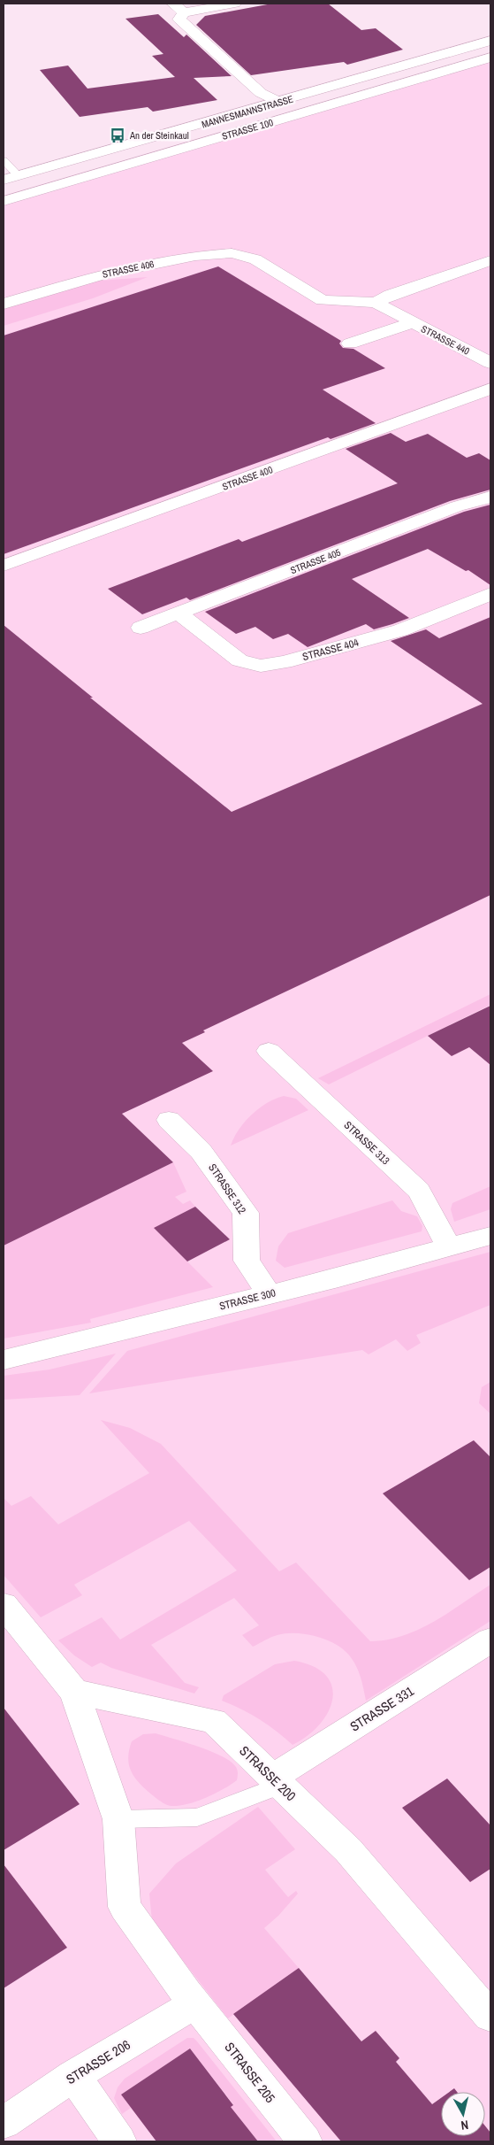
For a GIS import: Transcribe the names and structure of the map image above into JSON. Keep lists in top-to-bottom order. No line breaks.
{"streets":{"street":["MANNESMANNSTRASSE","STRASSE 100","STRASSE 406","STRASSE 440","STRASSE 400","STRASSE 405","STRASSE 404","STRASSE 313","STRASSE 312","STRASSE 300","STRASSE 331","STRASSE 200","STRASSE 206","STRASSE 205"]},"crossings":[["STRASSE 405","STRASSE 404"],["STRASSE 313","STRASSE 300"],["STRASSE 312","STRASSE 300"],["STRASSE 331","STRASSE 200"],["STRASSE 200","STRASSE 205"],["STRASSE 206","STRASSE 205"]],"places":{"bus stop":["An der Steinkaul"]},"north":"bottom"}
